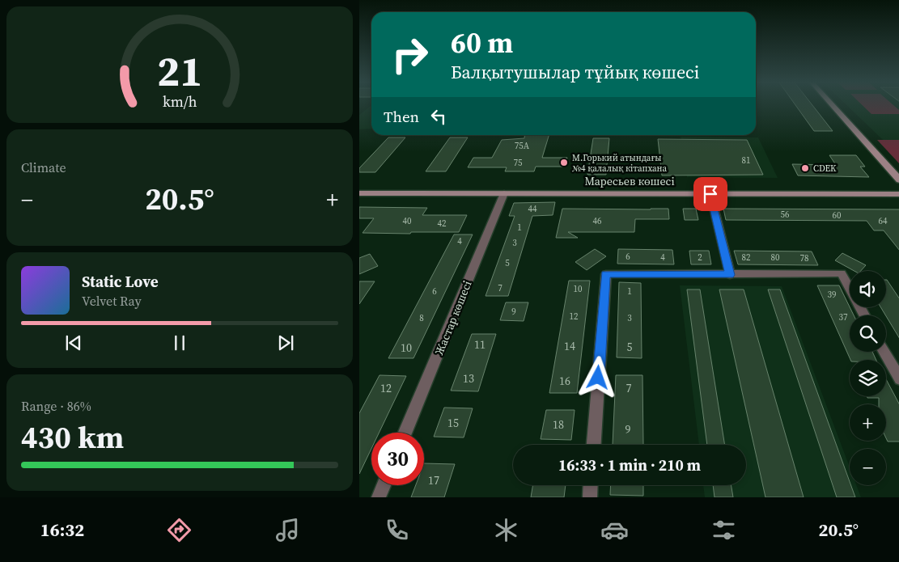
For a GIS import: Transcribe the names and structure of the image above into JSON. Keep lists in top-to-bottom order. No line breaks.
{"streets":{"main road":["Маресьев көшесі"],"street":["Жастар көшесі"]},"crossings":[["Маресьев көшесі","Жастар көшесі"]],"places":["М.Горький атындағы №4 қалалық кітапхана","CDEK"],"house_numbers":["75А","81","75","44","56","60","40","46","64","42","1","4","3","6","4","2","82","80","78","5","7","10","6","1","39","9","12","37","8","3","11","14","5","10","13","16","12","7","15","18","9","17"],"page":{"turn":["60 m","Балқытушылар тұйық көшесі"],"then":"Then","tile":["Climate",["Range · 86%","430 km"]],"heat":["−","20.5°","+"],"song":["Static Love","Velvet Ray"],"map_buttons":["+","−"],"limit":"30","trip":"16:33 · 1 min · 210 m","tabs":["16:32","20.5°"],"gauge":["21","km/h"]}}
